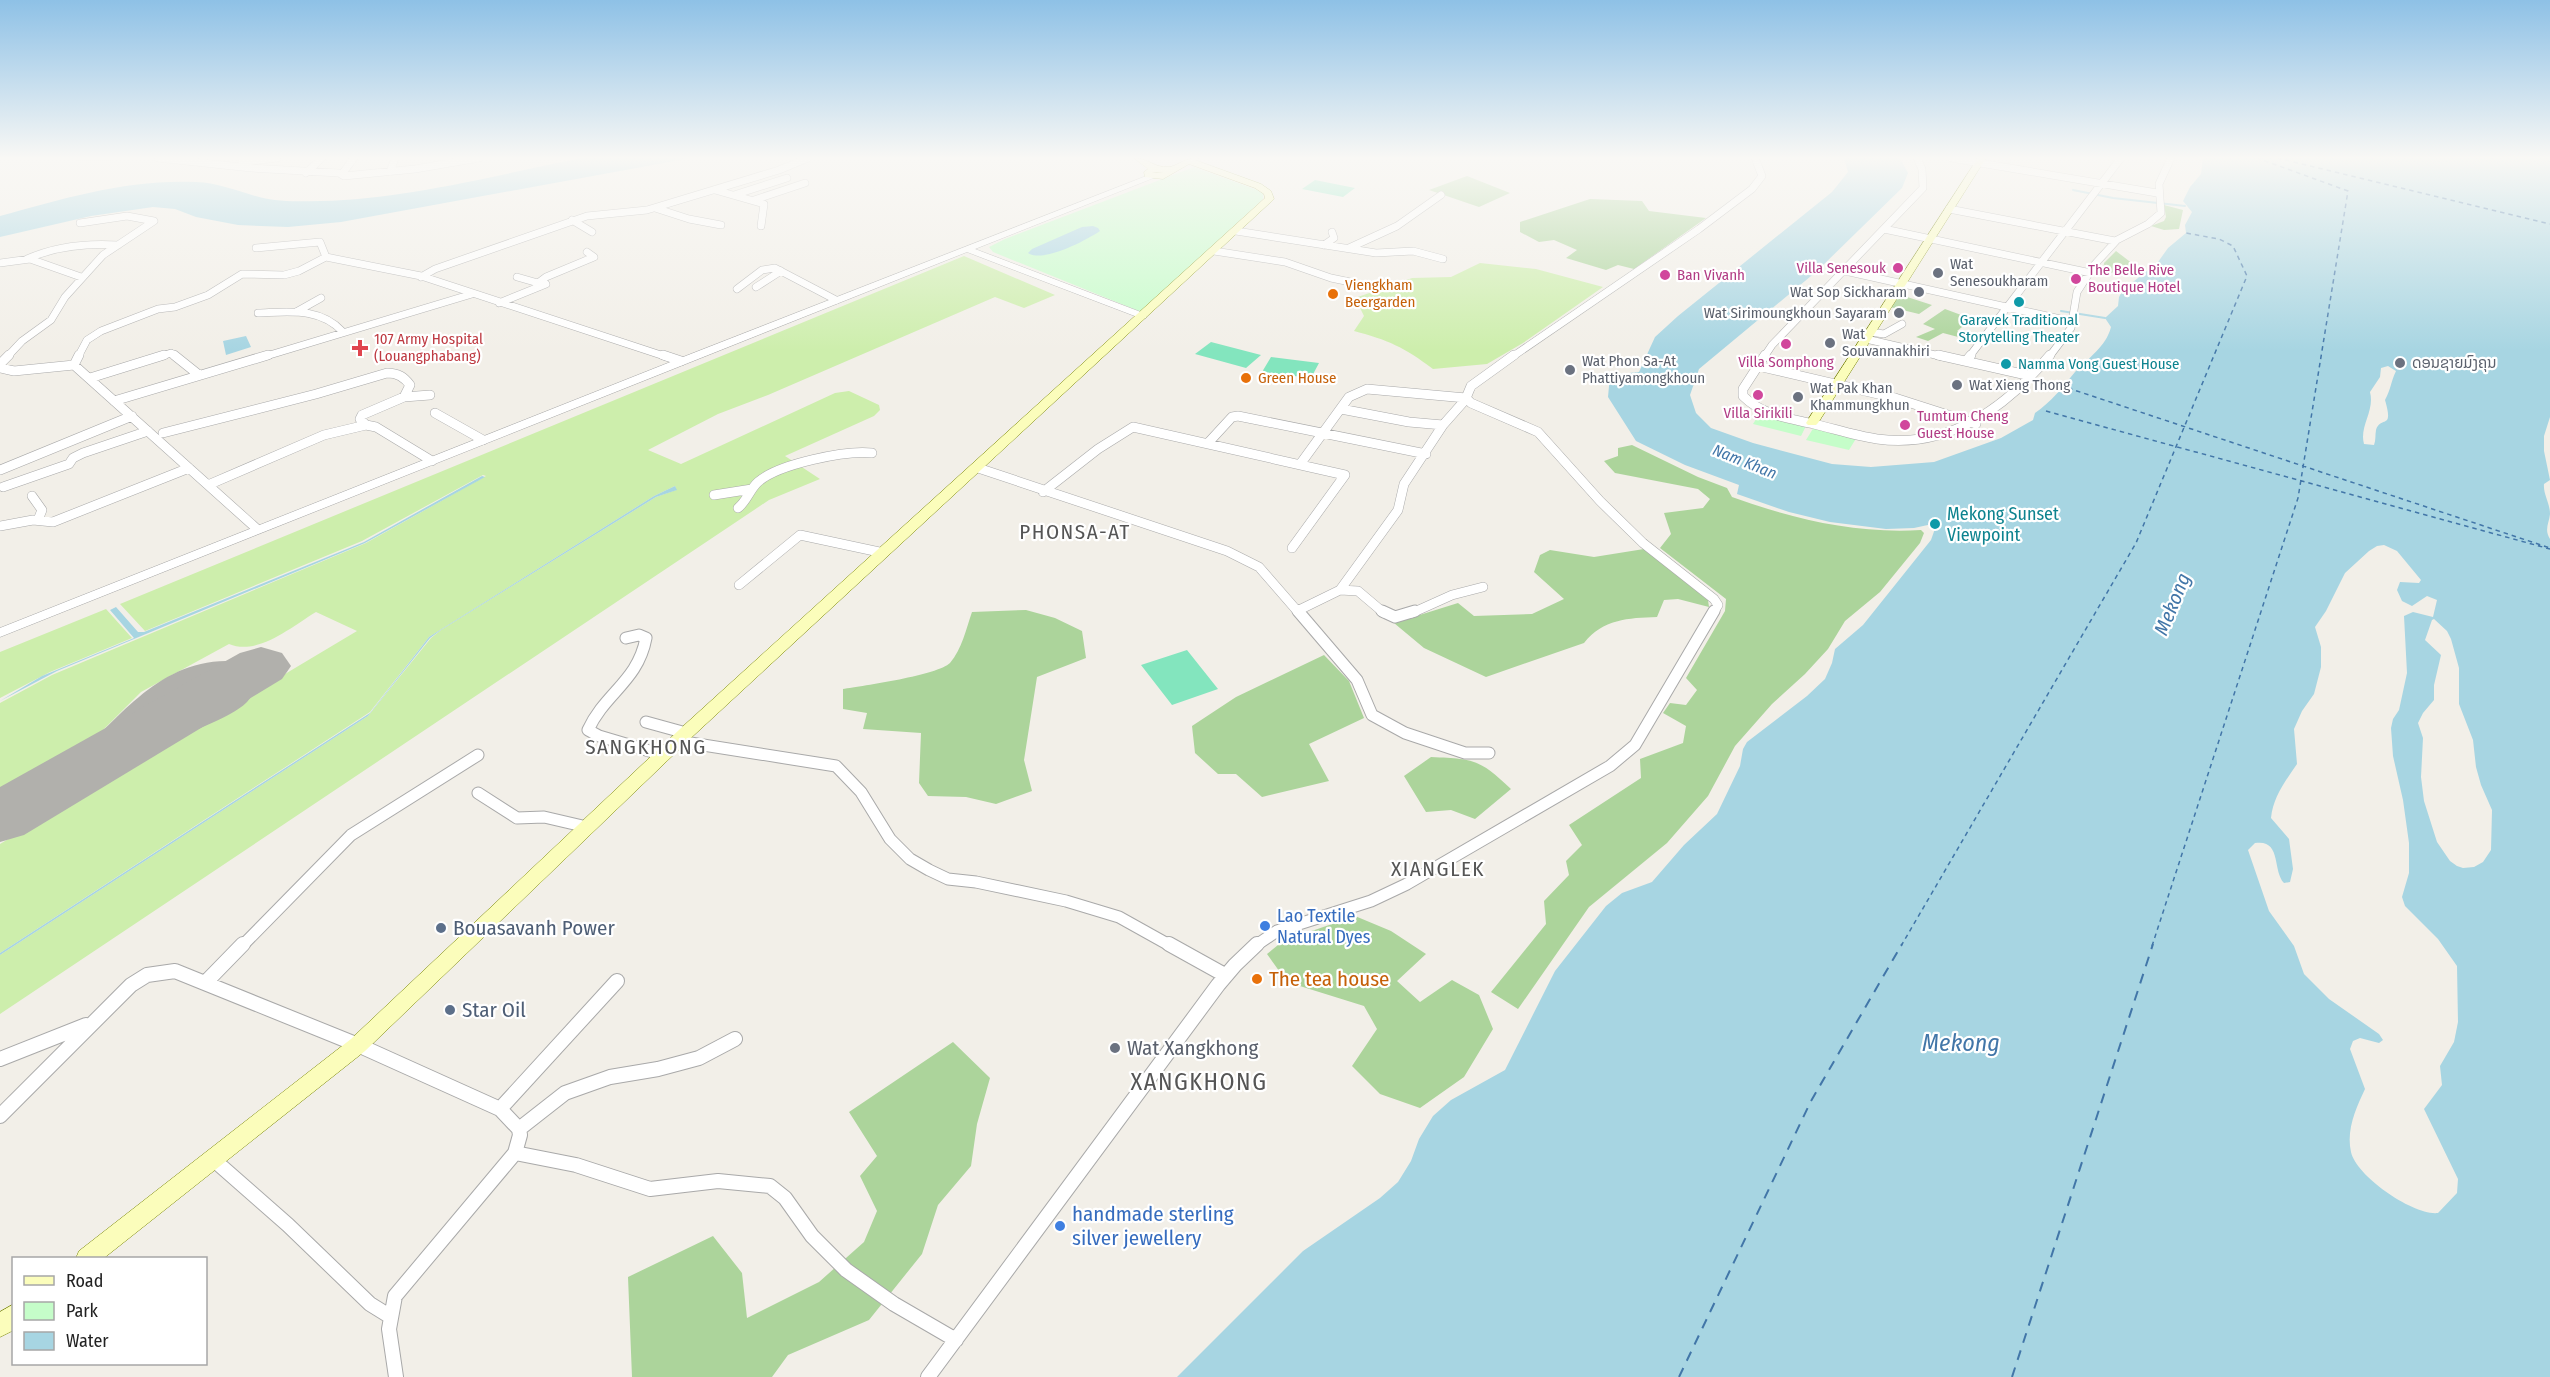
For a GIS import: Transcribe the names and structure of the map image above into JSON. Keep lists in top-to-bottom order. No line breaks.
{"districts":["PHONSA-AT","SANGKHONG","XIANGLEK","XANGKHONG"],"water":["Nam Khan","Mekong"],"places":{"other":["Villa Senesouk","Wat Senesoukharam","Ban Vivanh","The Belle Rive Boutique Hotel","Wat Sop Sickharam","Viengkham Beergarden","Garavek Traditional Storytelling Theater","Wat Sirimoungkhoun Sayaram","Wat Souvannakhiri","Villa Somphong","ດອນຊາຍມົງຄຸນ","Namma Vong Guest House","Wat Phon Sa-At Phattiyamongkhoun","Green House","Wat Xieng Thong","Villa Sirikili","Wat Pak Khan Khammungkhun","Tumtum Cheng Guest House","Mekong Sunset Viewpoint","Lao Textile Natural Dyes","Bouasavanh Power","The tea house","Star Oil","Wat Xangkhong","handmade sterling silver jewellery"],"health":["107 Army Hospital (Louangphabang)"]},"legend":["Road","Park","Water"]}
